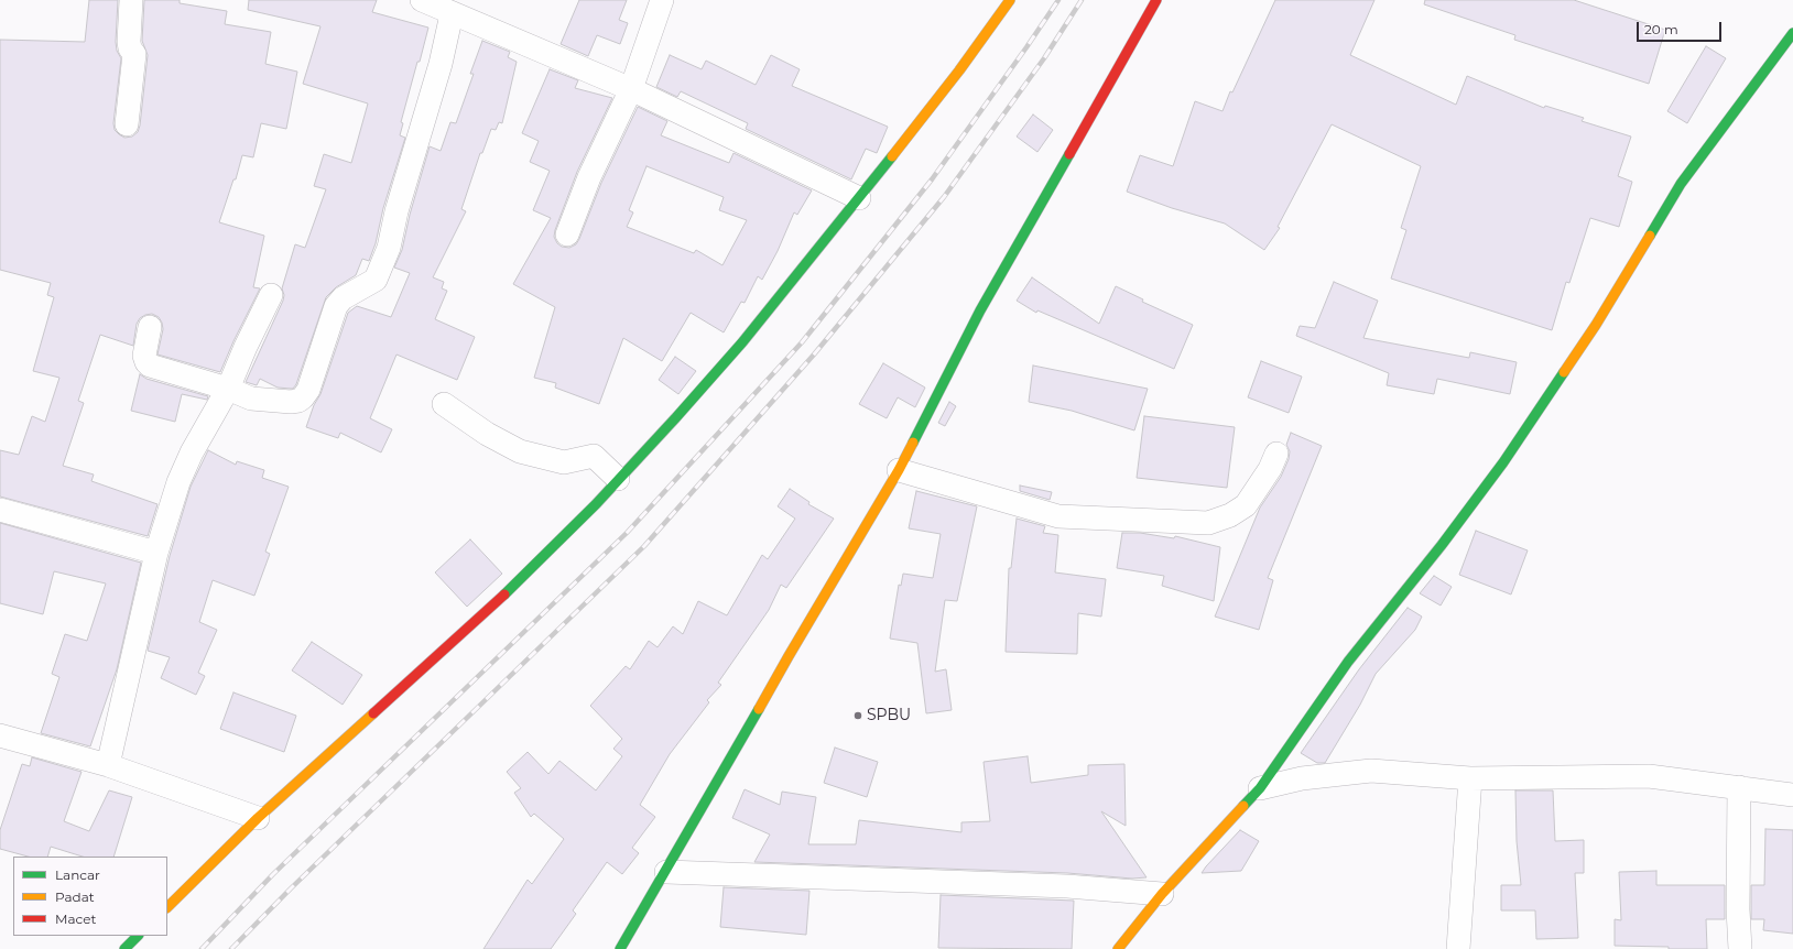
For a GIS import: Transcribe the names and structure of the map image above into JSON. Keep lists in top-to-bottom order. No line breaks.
{"places":["SPBU"],"legend":["Lancar","Padat","Macet"],"scale_bar":"20 m"}
